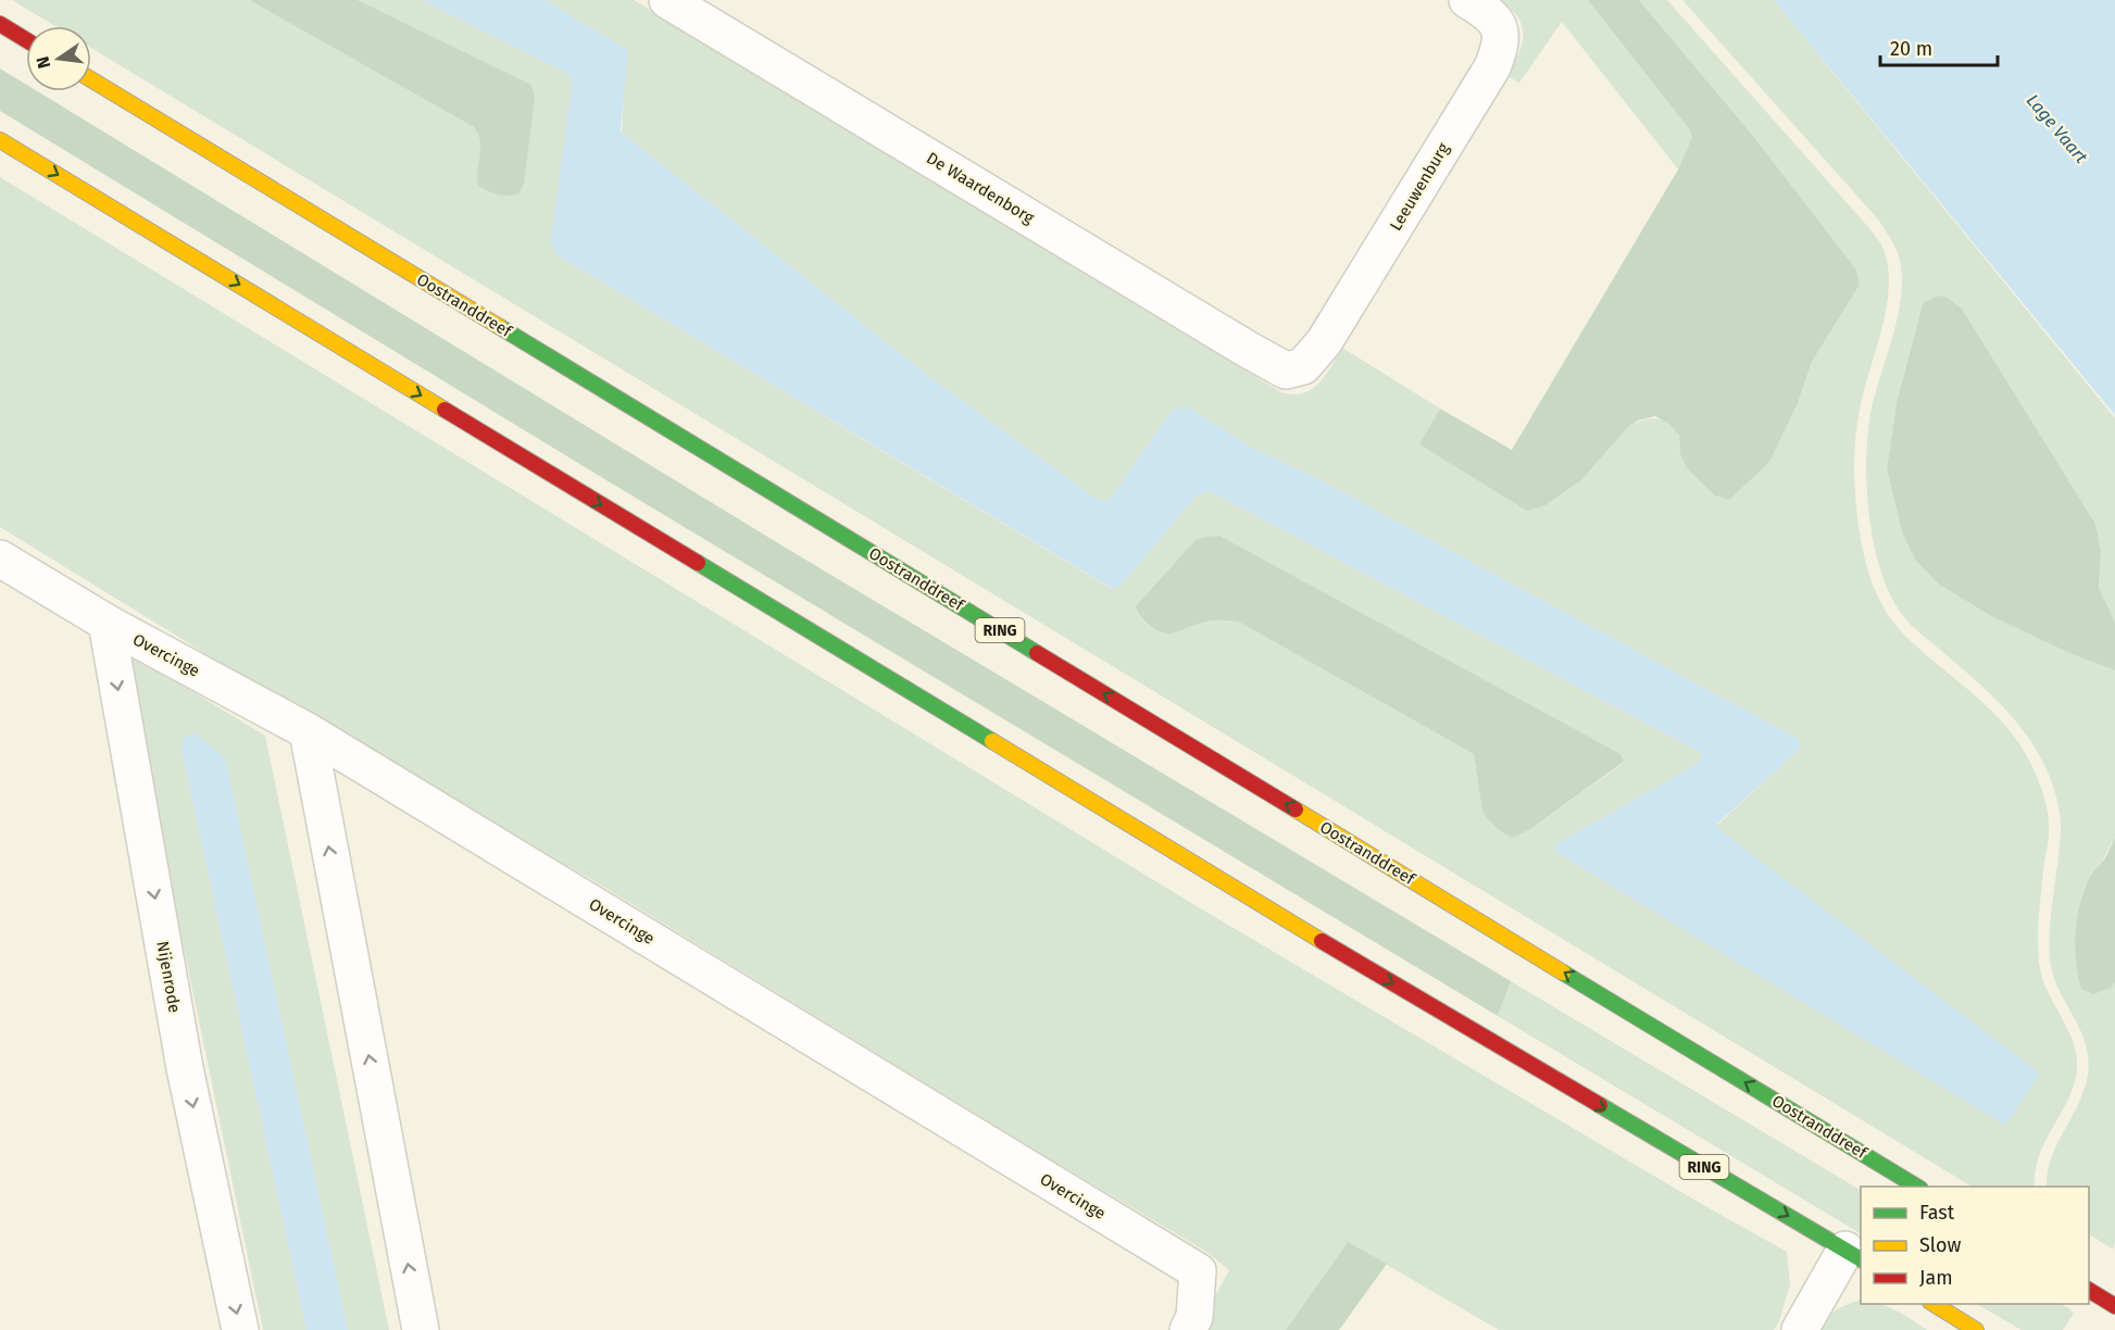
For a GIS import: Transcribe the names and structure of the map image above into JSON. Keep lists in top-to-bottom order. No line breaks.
{"streets":{"main road":["Oostranddreef","RING"],"street":["Leeuwenburg","De Waardenborg","Overcinge","Nijenrode"]},"crossings":[["Leeuwenburg","De Waardenborg"],["Overcinge","Nijenrode"]],"water":["Lage Vaart"],"legend":["Fast","Slow","Jam"],"scale_bar":"20 m","north":"left"}
